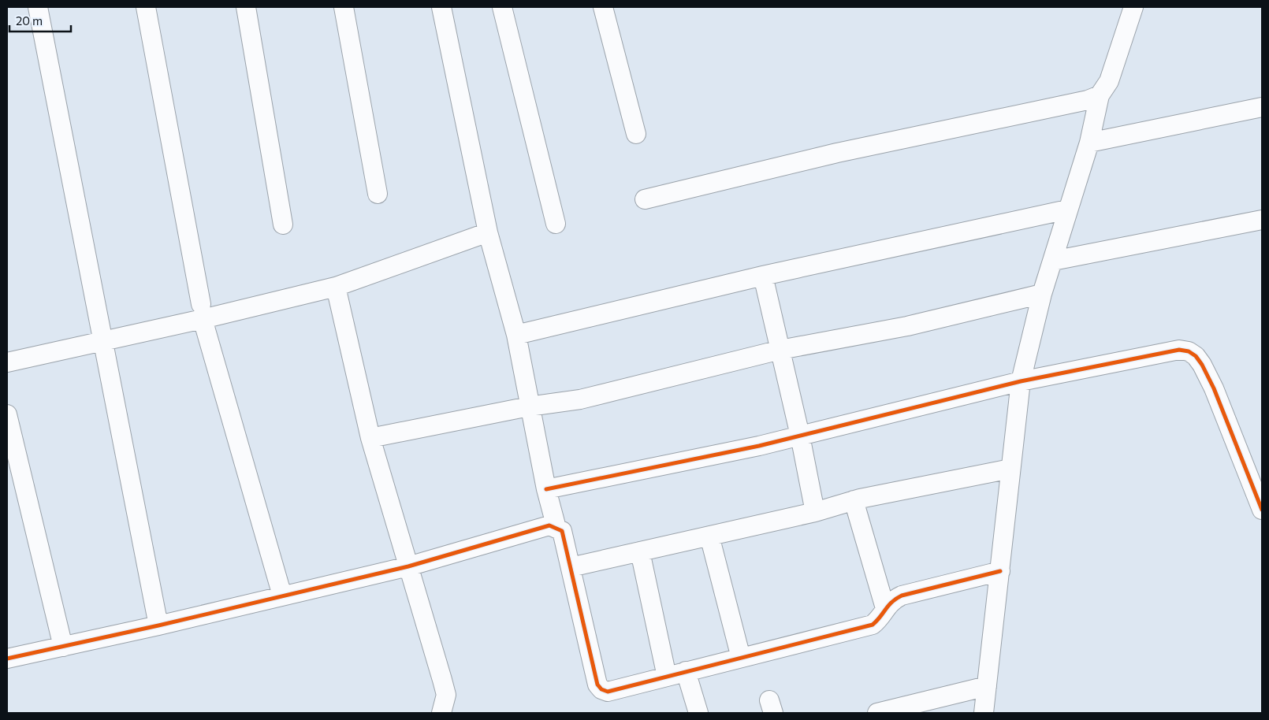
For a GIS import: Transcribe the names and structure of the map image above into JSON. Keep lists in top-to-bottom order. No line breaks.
{"scale_bar":"20 m"}
